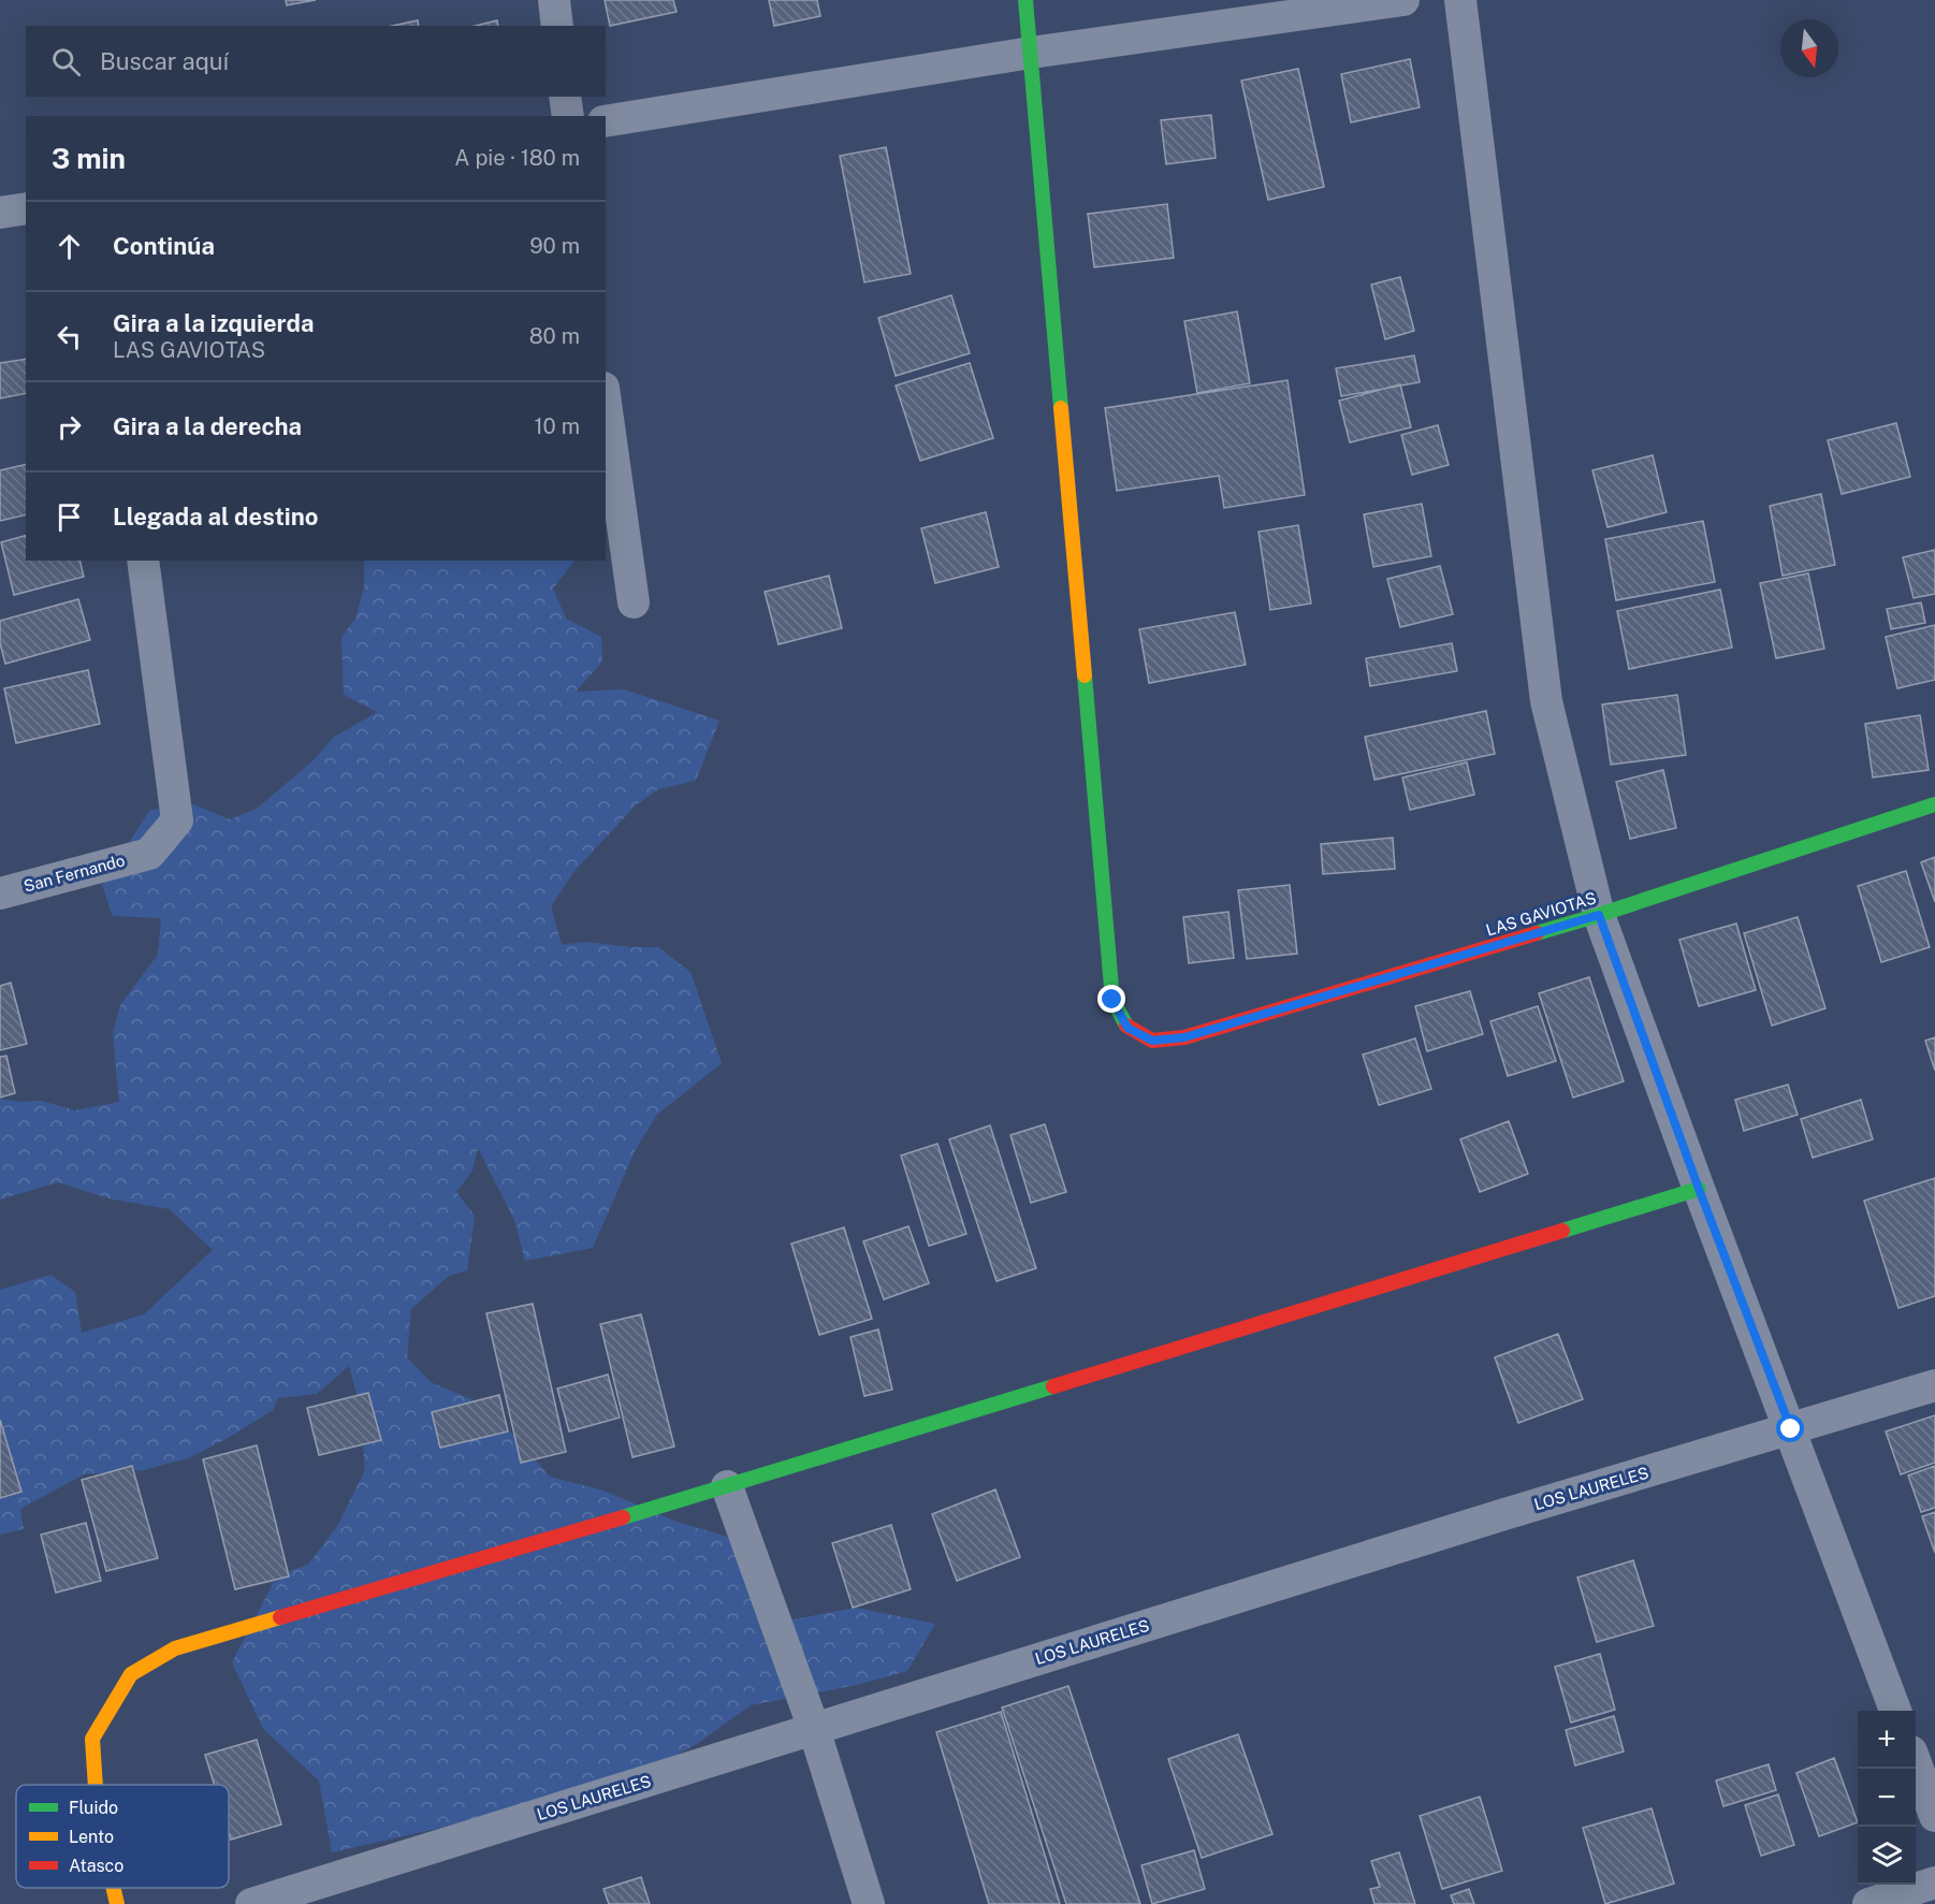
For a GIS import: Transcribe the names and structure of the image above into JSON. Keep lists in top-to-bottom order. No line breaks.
{"streets":{"street":["San Fernando","LAS GAVIOTAS","LOS LAURELES"]},"legend":["Fluido","Lento","Atasco"],"north":"bottom","page":{"search":"Buscar aquí","heading":["3 min","A pie · 180 m"],"list":[["Continúa","90 m"],["Gira a la izquierda","LAS GAVIOTAS","80 m"],["Gira a la derecha","10 m"],"Llegada al destino"],"map_buttons":["+","−"]}}
